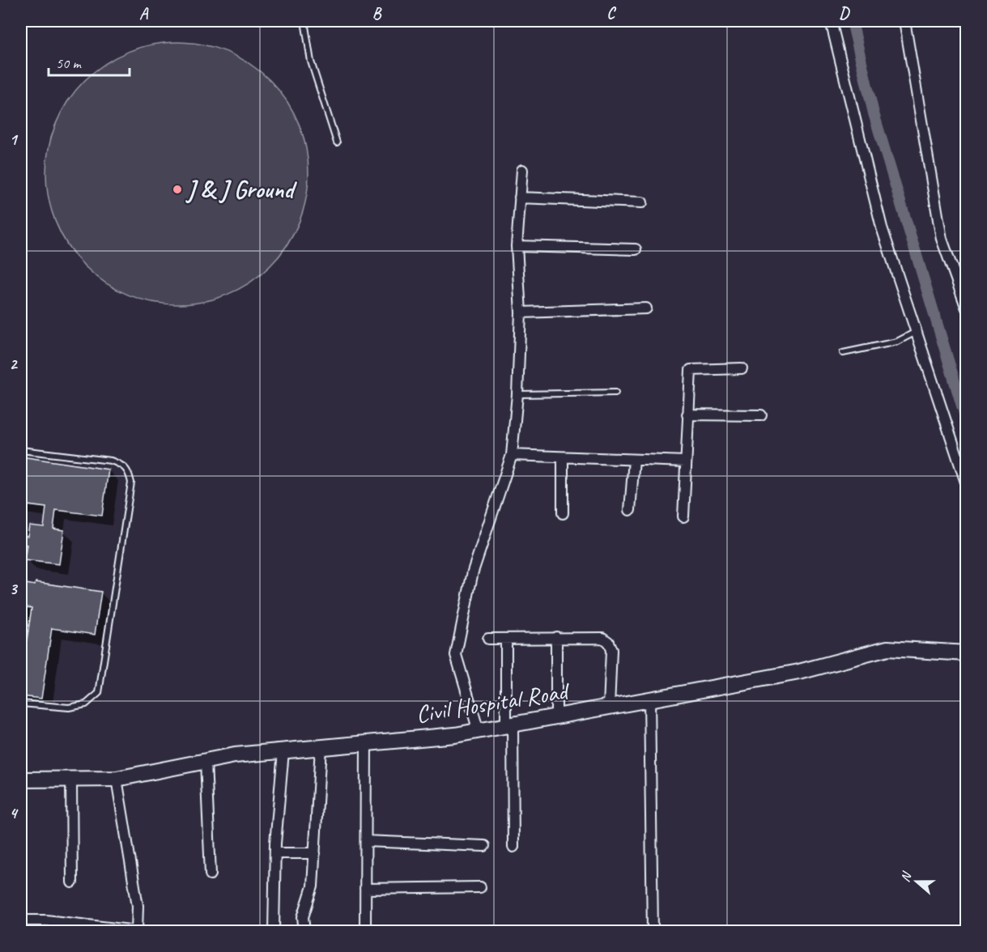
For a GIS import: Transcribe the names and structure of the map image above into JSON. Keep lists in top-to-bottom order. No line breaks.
{"streets":{"street":["Civil Hospital Road"]},"places":["J & J Ground"],"scale_bar":"50 m","north":"left","grid":{"columns":["A","B","C","D"],"rows":["1","2","3","4"]}}
